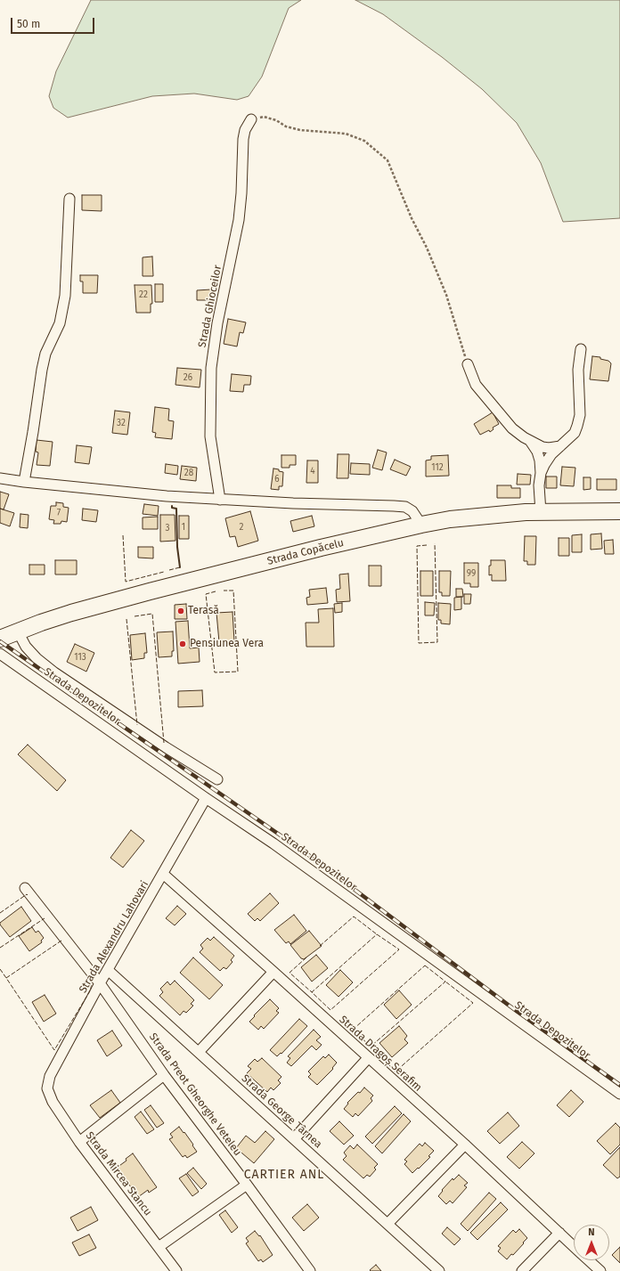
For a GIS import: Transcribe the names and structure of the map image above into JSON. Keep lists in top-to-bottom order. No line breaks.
{"streets":{"main road":["Strada Copăcelu"],"street":["Strada Ghioceilor","Strada Depozitelor","Strada Alexandru Lahovari","Strada Dragoș Serafim","Strada Preot Gheorghe Veteleu","Strada George Țârnea","Strada Mircea Stancu"]},"crossings":[["Strada Depozitelor","Strada Alexandru Lahovari"],["Strada Alexandru Lahovari","Strada Dragoș Serafim"],["Strada Alexandru Lahovari","Strada Preot Gheorghe Veteleu"],["Strada Alexandru Lahovari","Strada George Țârnea"],["Strada Alexandru Lahovari","Strada Mircea Stancu"]],"districts":["CARTIER ANL"],"places":["Terasă","Pensiunea Vera"],"house_numbers":["22","26","32","112","4","28","6","7","1","2","3","99","113"],"scale_bar":"50 m","north":"top"}
